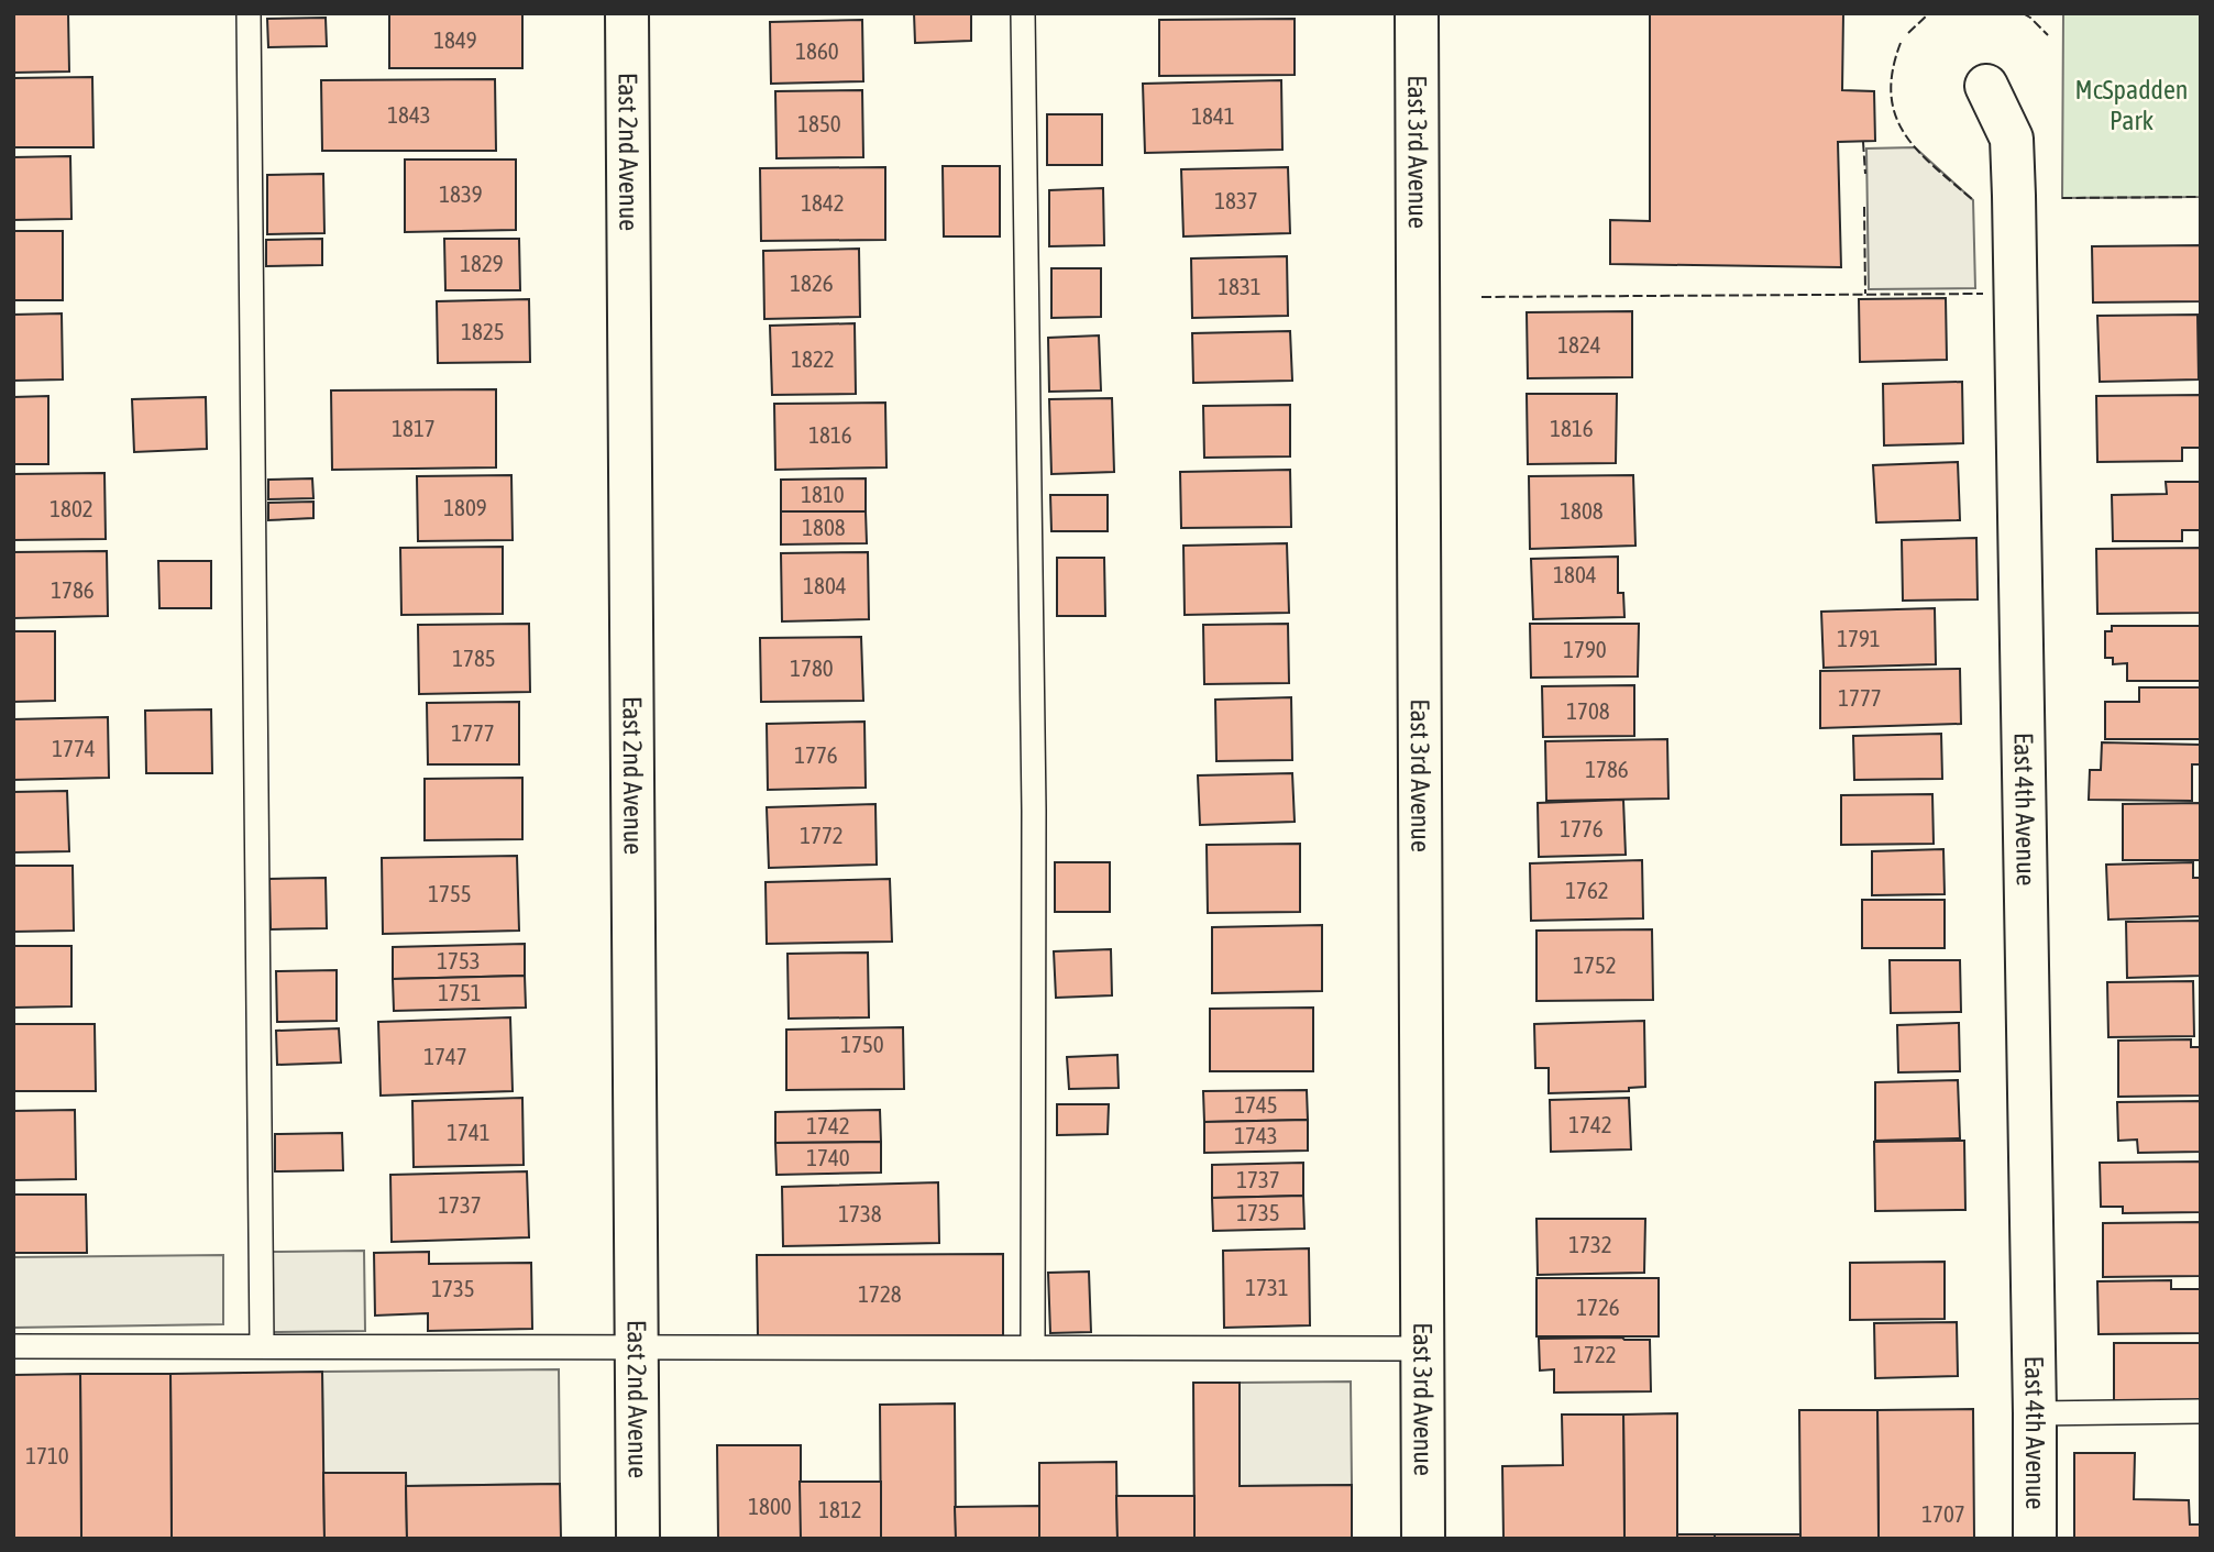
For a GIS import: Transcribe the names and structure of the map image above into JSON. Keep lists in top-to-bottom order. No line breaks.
{"streets":{"street":["East 2nd Avenue","East 3rd Avenue","East 4th Avenue"]},"parks":["McSpadden Park"],"house_numbers":["1849","1860","1843","1841","1850","1839","1837","1842","1829","1826","1831","1825","1824","1822","1817","1816","1816","1810","1809","1802","1808","1808","1804","1804","1786","1791","1790","1785","1780","1777","1708","1777","1774","1776","1786","1776","1772","1762","1755","1753","1752","1751","1750","1747","1745","1742","1742","1741","1743","1740","1737","1737","1735","1738","1732","1731","1735","1728","1726","1722","1710","1800","1812","1707"]}
